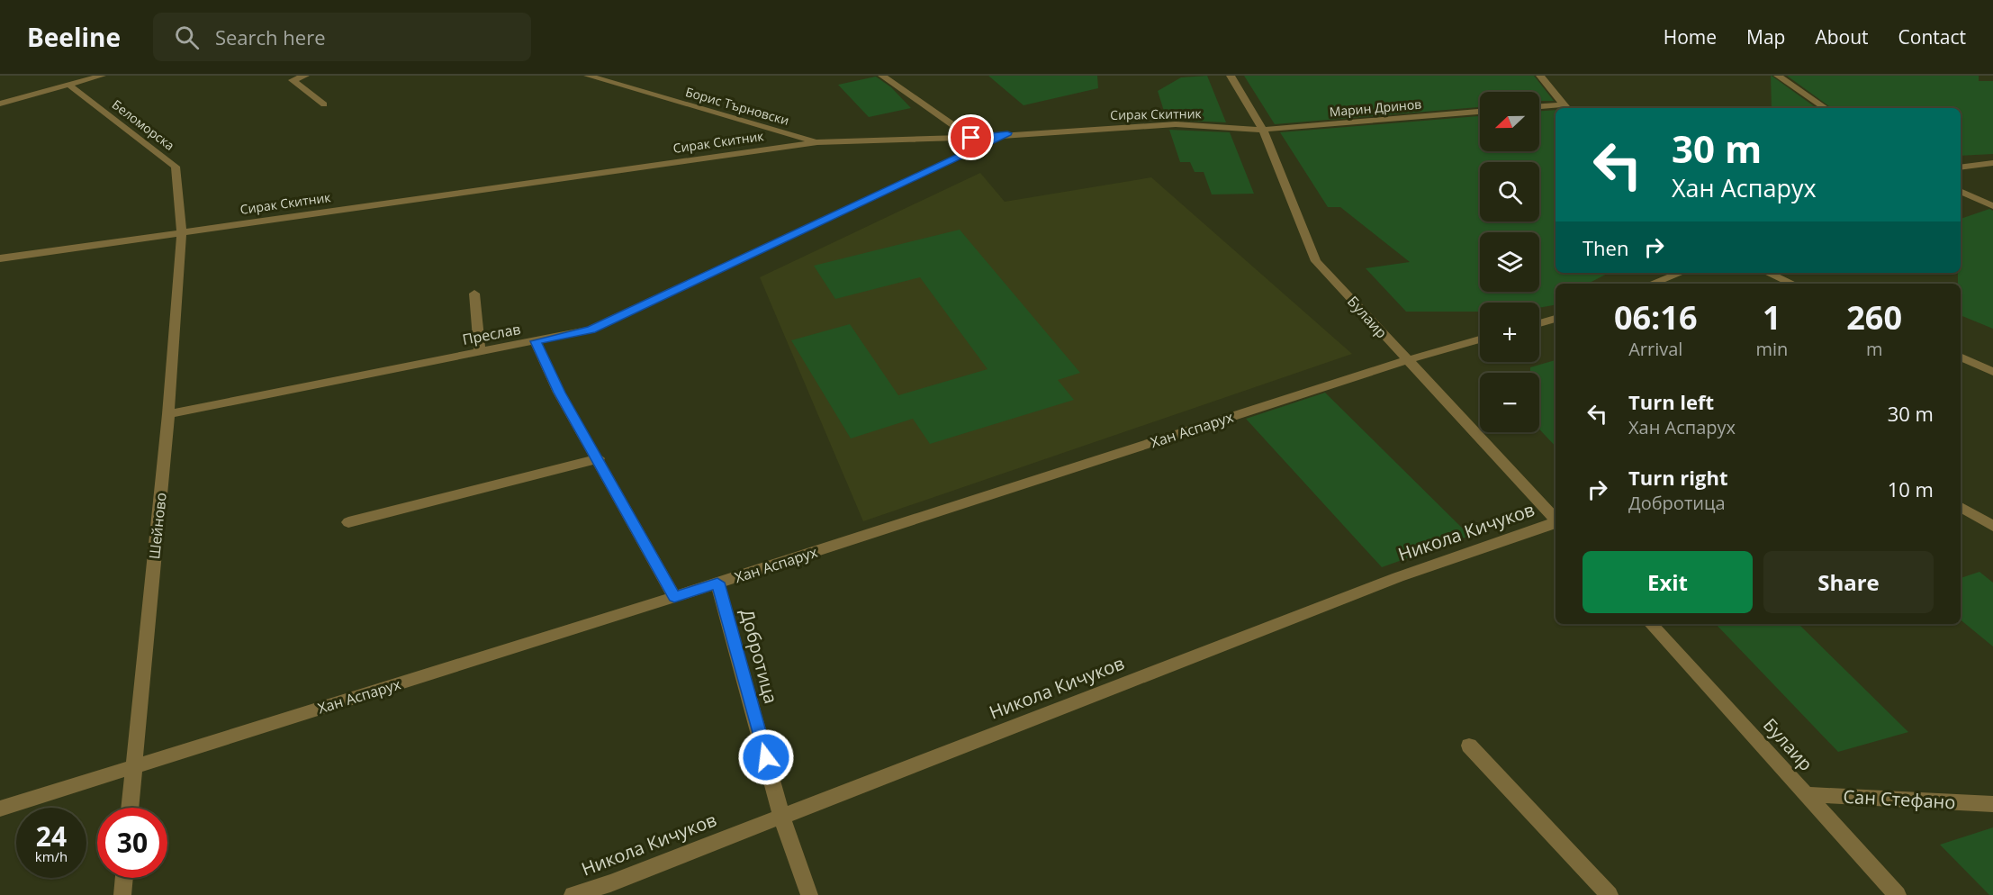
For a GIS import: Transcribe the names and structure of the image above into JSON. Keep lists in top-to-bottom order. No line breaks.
{"streets":{"street":["Борис Търновски","Марин Дринов","Сирак Скитник","Беломорска","Булаир","Преслав","Хан Аспарух","Шейново","Никола Кичуков","Добротица","Сан Стефано"]},"crossings":[["Борис Търновски","Сирак Скитник"],["Марин Дринов","Сирак Скитник"],["Марин Дринов","Булаир"],["Сирак Скитник","Беломорска"],["Сирак Скитник","Булаир"],["Сирак Скитник","Преслав"],["Сирак Скитник","Шейново"],["Беломорска","Шейново"],["Булаир","Хан Аспарух"],["Булаир","Сан Стефано"],["Преслав","Шейново"],["Хан Аспарух","Шейново"],["Хан Аспарух","Добротица"],["Никола Кичуков","Добротица"]],"north":"left","page":{"header":"Beeline","search":"Search here","nav":["Home","Map","About","Contact"],"map_buttons":["+","−"],"turn":["30 m","Хан Аспарух"],"then":"Then","eta":["06:16","Arrival","1","min","260","m"],"list":[{"name":"Turn left","note":"Хан Аспарух","value":"30 m"},{"name":"Turn right","note":"Добротица","value":"10 m"}],"buttons":["Exit","Share"],"speed":"24 km/h","limit":"30"}}
